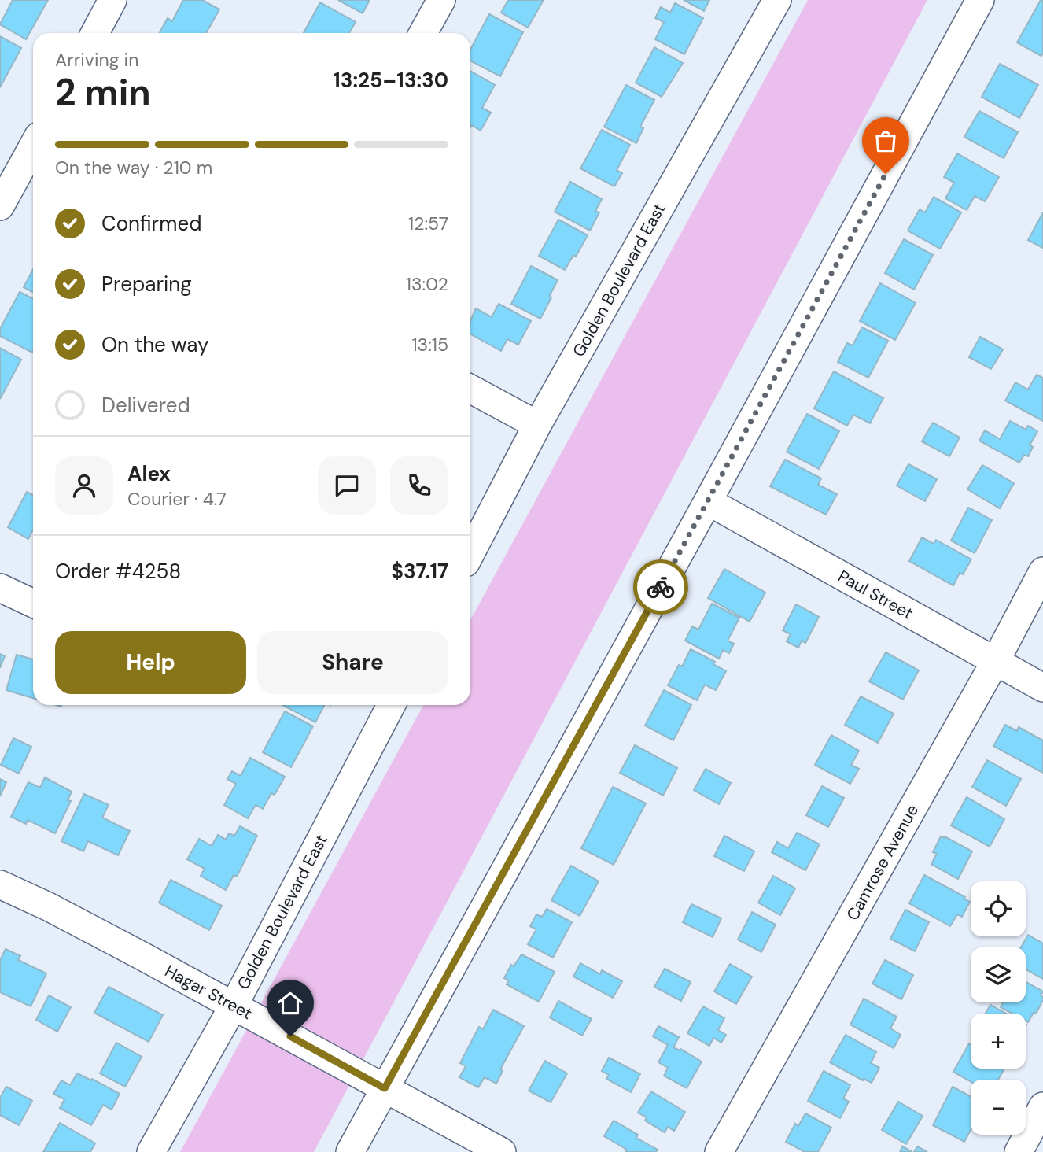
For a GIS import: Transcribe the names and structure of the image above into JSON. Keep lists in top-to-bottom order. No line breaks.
{"streets":{"street":["Golden Boulevard East","Paul Street","Camrose Avenue","Hagar Street"]},"crossings":[["Golden Boulevard East","Hagar Street"],["Paul Street","Camrose Avenue"]],"page":{"heading":["2 min","Arriving in","13:25–13:30"],"panel":["Alex","Courier · 4.7","Order #4258","$37.17"],"bar":"On the way · 210 m","list":[["Confirmed","12:57"],["Preparing","13:02"],["On the way","13:15"],"Delivered"],"buttons":["Help","Share"],"map_buttons":["+","−"]}}
